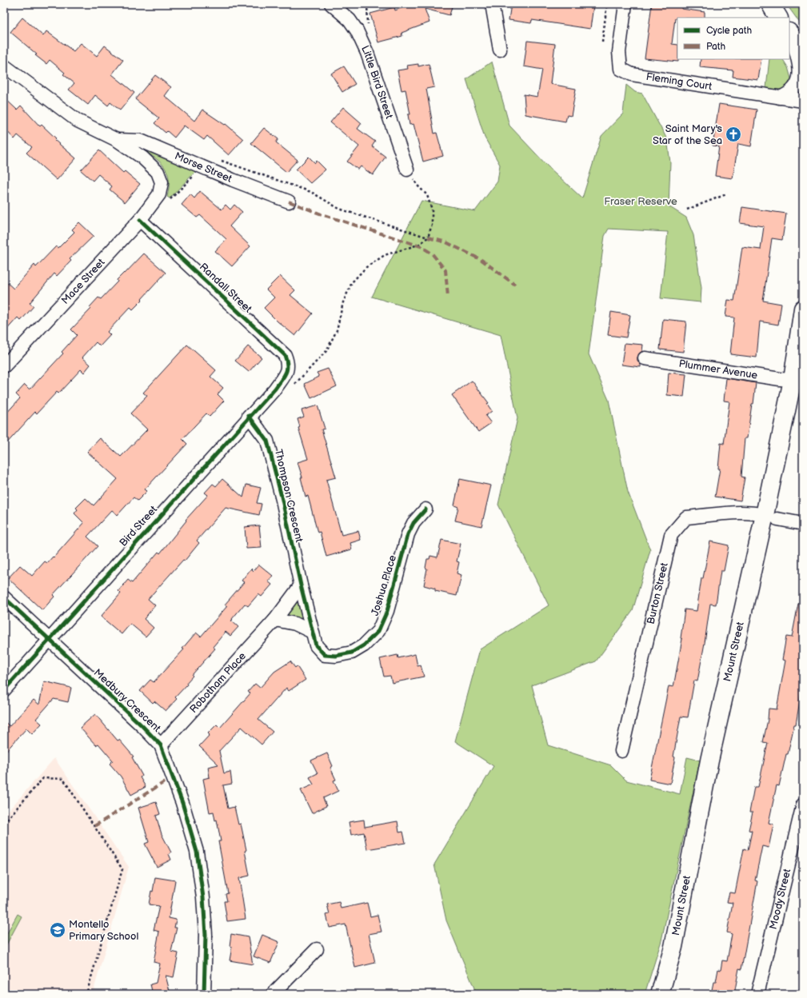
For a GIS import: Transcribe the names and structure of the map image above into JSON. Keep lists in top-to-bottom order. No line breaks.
{"streets":{"highway":["Mount Street"],"street":["Fleming Court","Little Bird Street","Morse Street","Mace Street","Randall Street","Plummer Avenue","Thompson Crescent","Bird Street","Joshua Place","Burton Street","Robotham Place","Medbury Crescent","Moody Street"]},"crossings":[["Morse Street","Mace Street"],["Mace Street","Randall Street"],["Randall Street","Bird Street"],["Plummer Avenue","Mount Street"],["Thompson Crescent","Bird Street"],["Thompson Crescent","Joshua Place"],["Thompson Crescent","Robotham Place"],["Bird Street","Medbury Crescent"],["Joshua Place","Robotham Place"],["Burton Street","Mount Street"],["Robotham Place","Medbury Crescent"]],"parks":["Fraser Reserve"],"places":{"church":["Saint Mary's Star of the Sea"],"school or university":["Montello Primary School"]},"legend":["Cycle path","Path"]}
